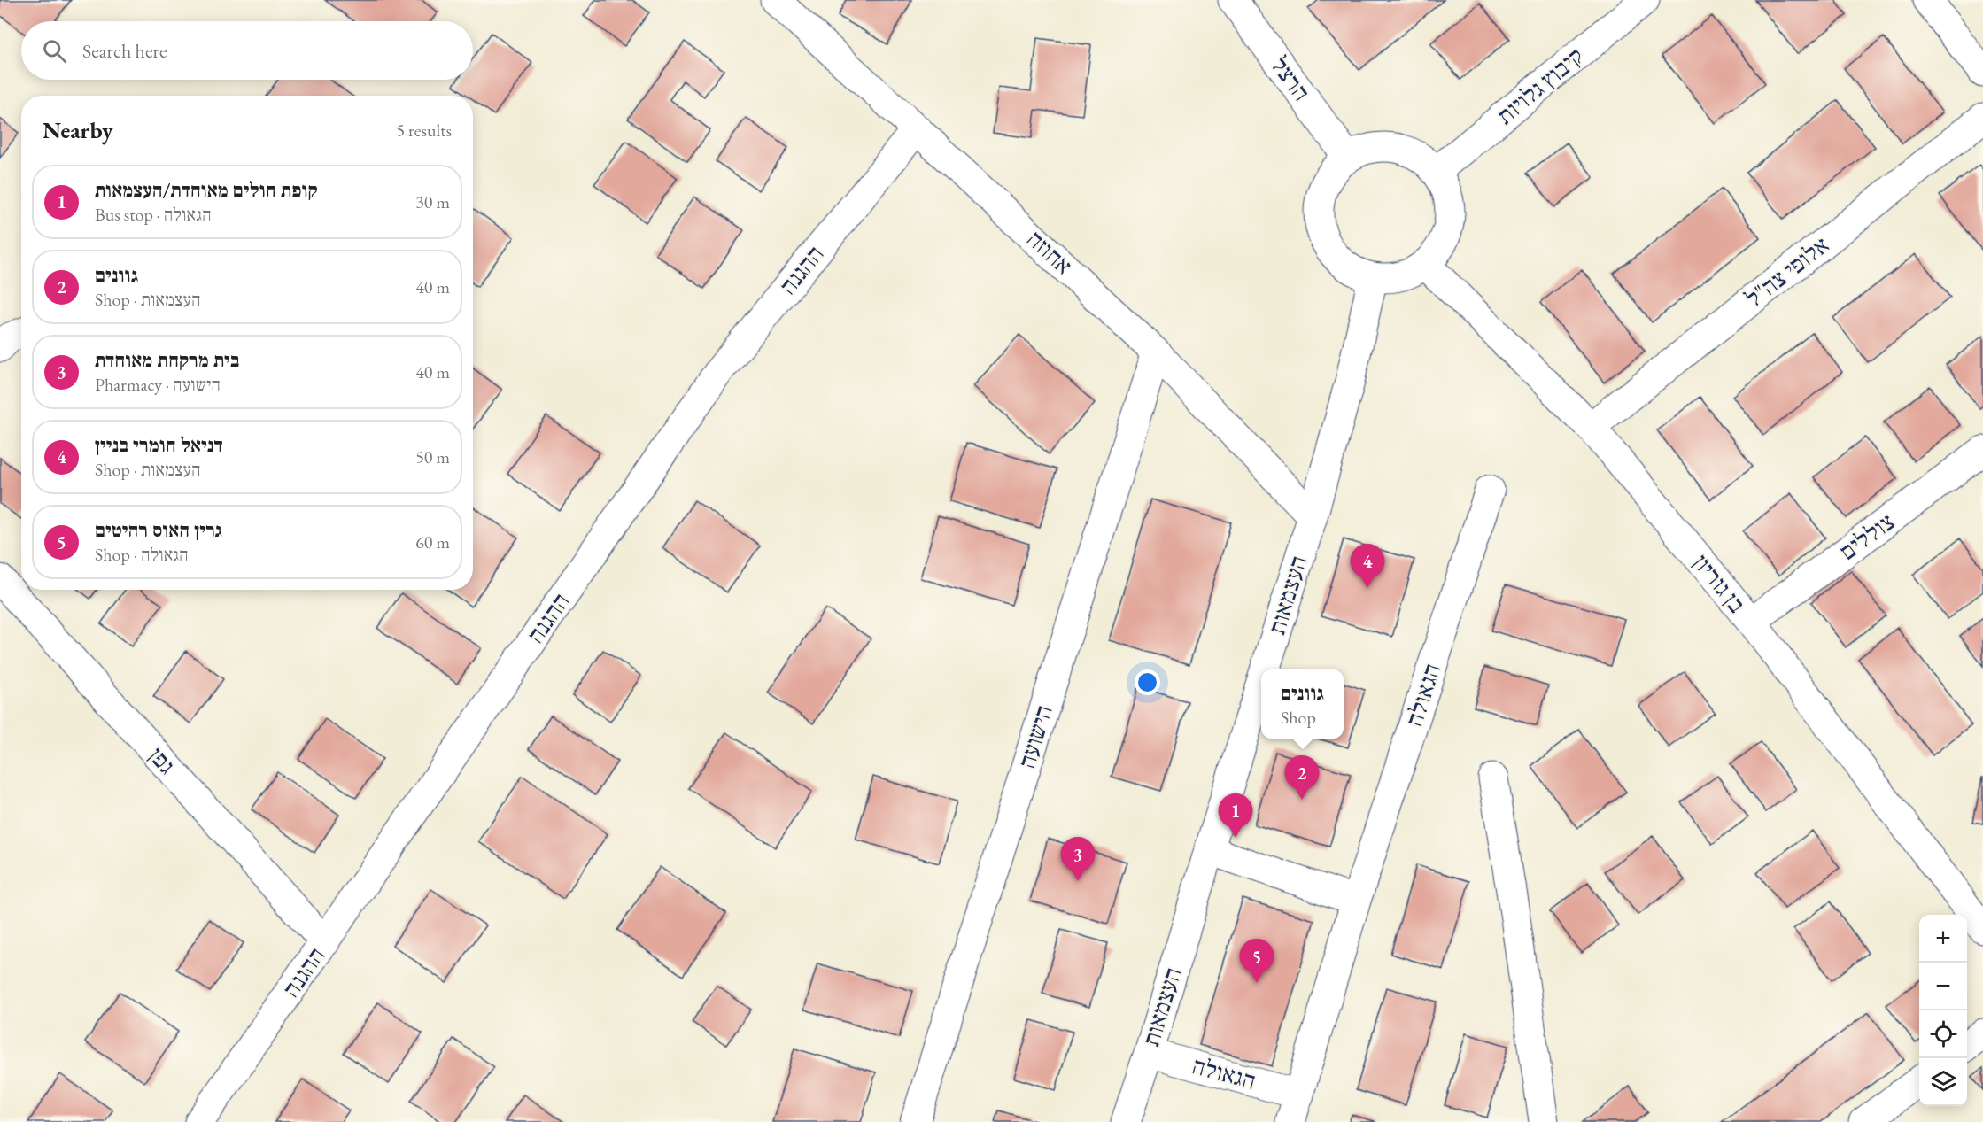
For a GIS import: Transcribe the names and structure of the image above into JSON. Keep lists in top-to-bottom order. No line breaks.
{"streets":{"street":["הרצל","קיבוץ גלויות","אחוזה","ההגנה","אלופי צה\"ל","צוללים","בן גוריון","העצמאות","הגאולה","הישועה","גפן"]},"crossings":[["הרצל","קיבוץ גלויות"],["הרצל","בן גוריון"],["הרצל","העצמאות"],["קיבוץ גלויות","בן גוריון"],["קיבוץ גלויות","העצמאות"],["אחוזה","ההגנה"],["אחוזה","העצמאות"],["אחוזה","הישועה"],["ההגנה","גפן"],["אלופי צה\"ל","בן גוריון"],["צוללים","בן גוריון"],["בן גוריון","העצמאות"],["העצמאות","הגאולה"]],"page":{"search":"Search here","heading":["Nearby","5 results"],"list":[{"mark":"1","name":"קופת חולים מאוחדת/העצמאות","note":"Bus stop · הגאולה","value":"30 m"},{"mark":"2","name":"גוונים","note":"Shop · העצמאות","value":"40 m"},{"mark":"3","name":"בית מרקחת מאוחדת","note":"Pharmacy · הישועה","value":"40 m"},{"mark":"4","name":"דניאל חומרי בניין","note":"Shop · העצמאות","value":"50 m"},{"mark":"5","name":"גרין האוס רהיטים","note":"Shop · הגאולה","value":"60 m"}],"pins":["4","2","1","3","5"],"popup":["גוונים","Shop"],"map_buttons":["+","−"]}}
